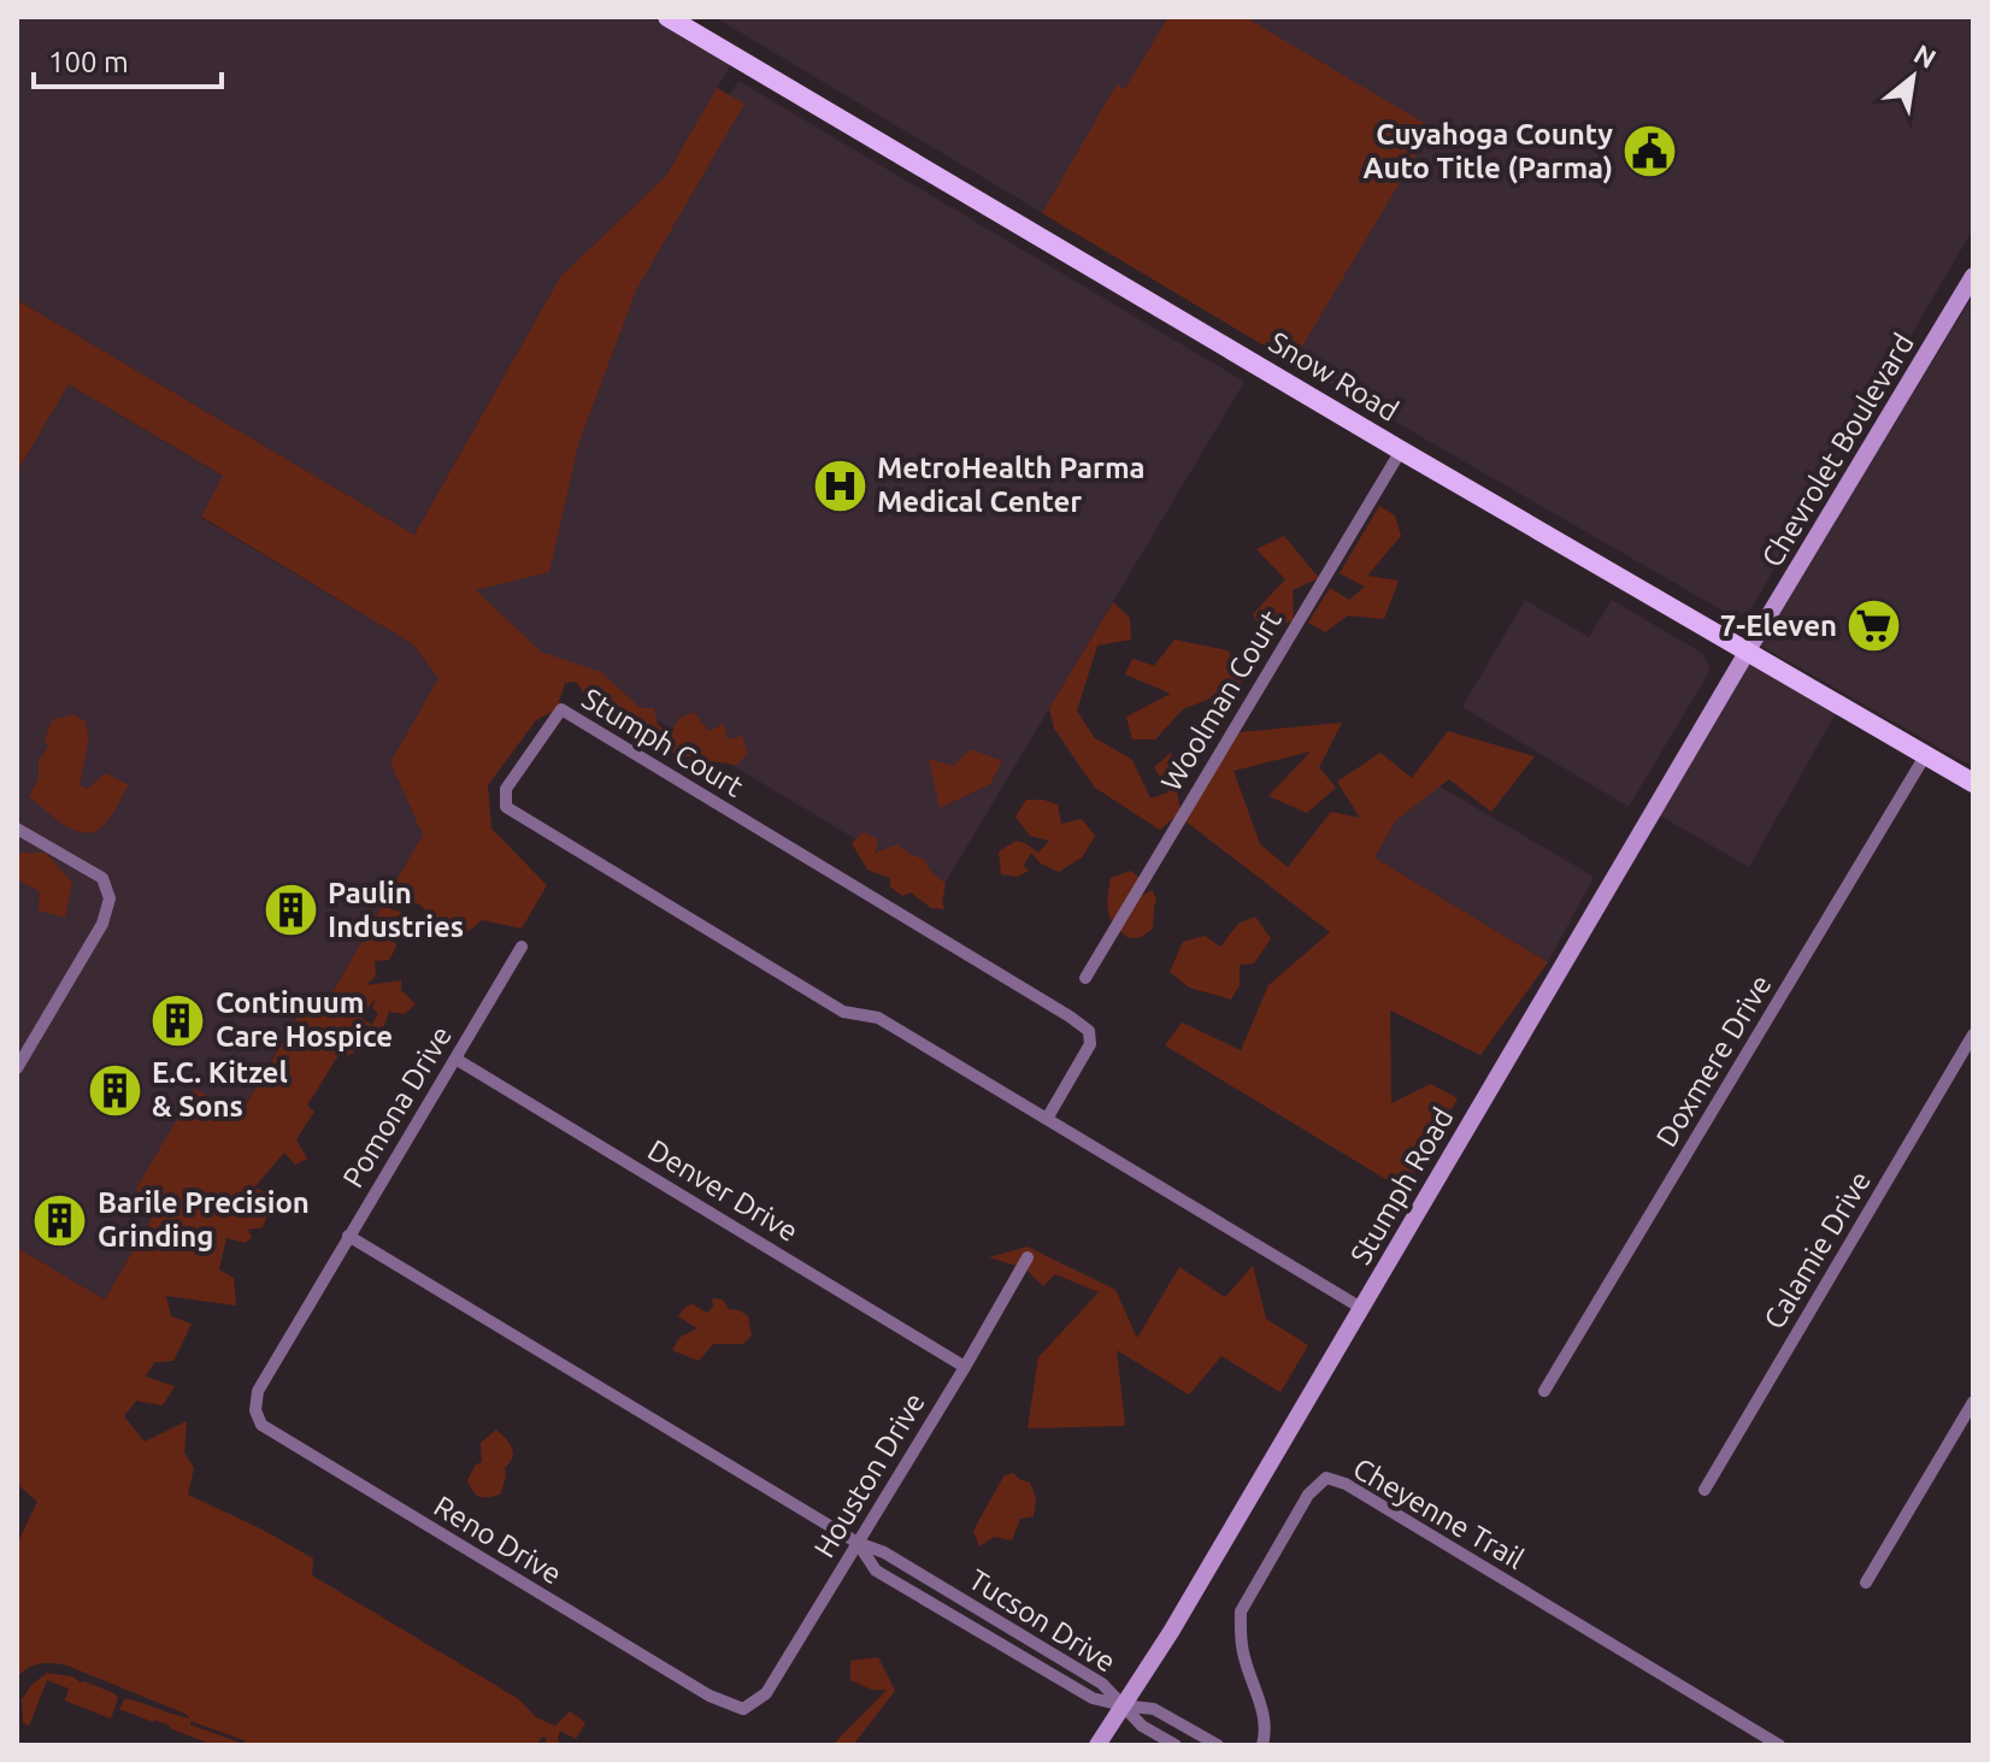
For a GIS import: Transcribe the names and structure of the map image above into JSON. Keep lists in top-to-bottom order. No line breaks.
{"streets":{"main road":["Snow Road","Chevrolet Boulevard","Stumph Road"],"street":["Woolman Court","Stumph Court","Doxmere Drive","Pomona Drive","Denver Drive","Calamie Drive","Houston Drive","Cheyenne Trail","Reno Drive","Tucson Drive"]},"crossings":[["Snow Road","Chevrolet Boulevard"],["Snow Road","Woolman Court"],["Snow Road","Doxmere Drive"],["Snow Road","Stumph Road"],["Chevrolet Boulevard","Stumph Road"],["Stumph Court","Stumph Road"],["Pomona Drive","Denver Drive"],["Pomona Drive","Reno Drive"],["Pomona Drive","Tucson Drive"],["Stumph Road","Tucson Drive"],["Denver Drive","Houston Drive"],["Houston Drive","Reno Drive"],["Houston Drive","Tucson Drive"]],"places":{"public building":["Cuyahoga County Auto Title (Parma)"],"hospital":["MetroHealth Parma Medical Center"],"supermarket":["7-Eleven"],"building":["Paulin Industries","Continuum Care Hospice","E.C. Kitzel & Sons","Barile Precision Grinding"]},"scale_bar":"100 m","north":"top right"}
